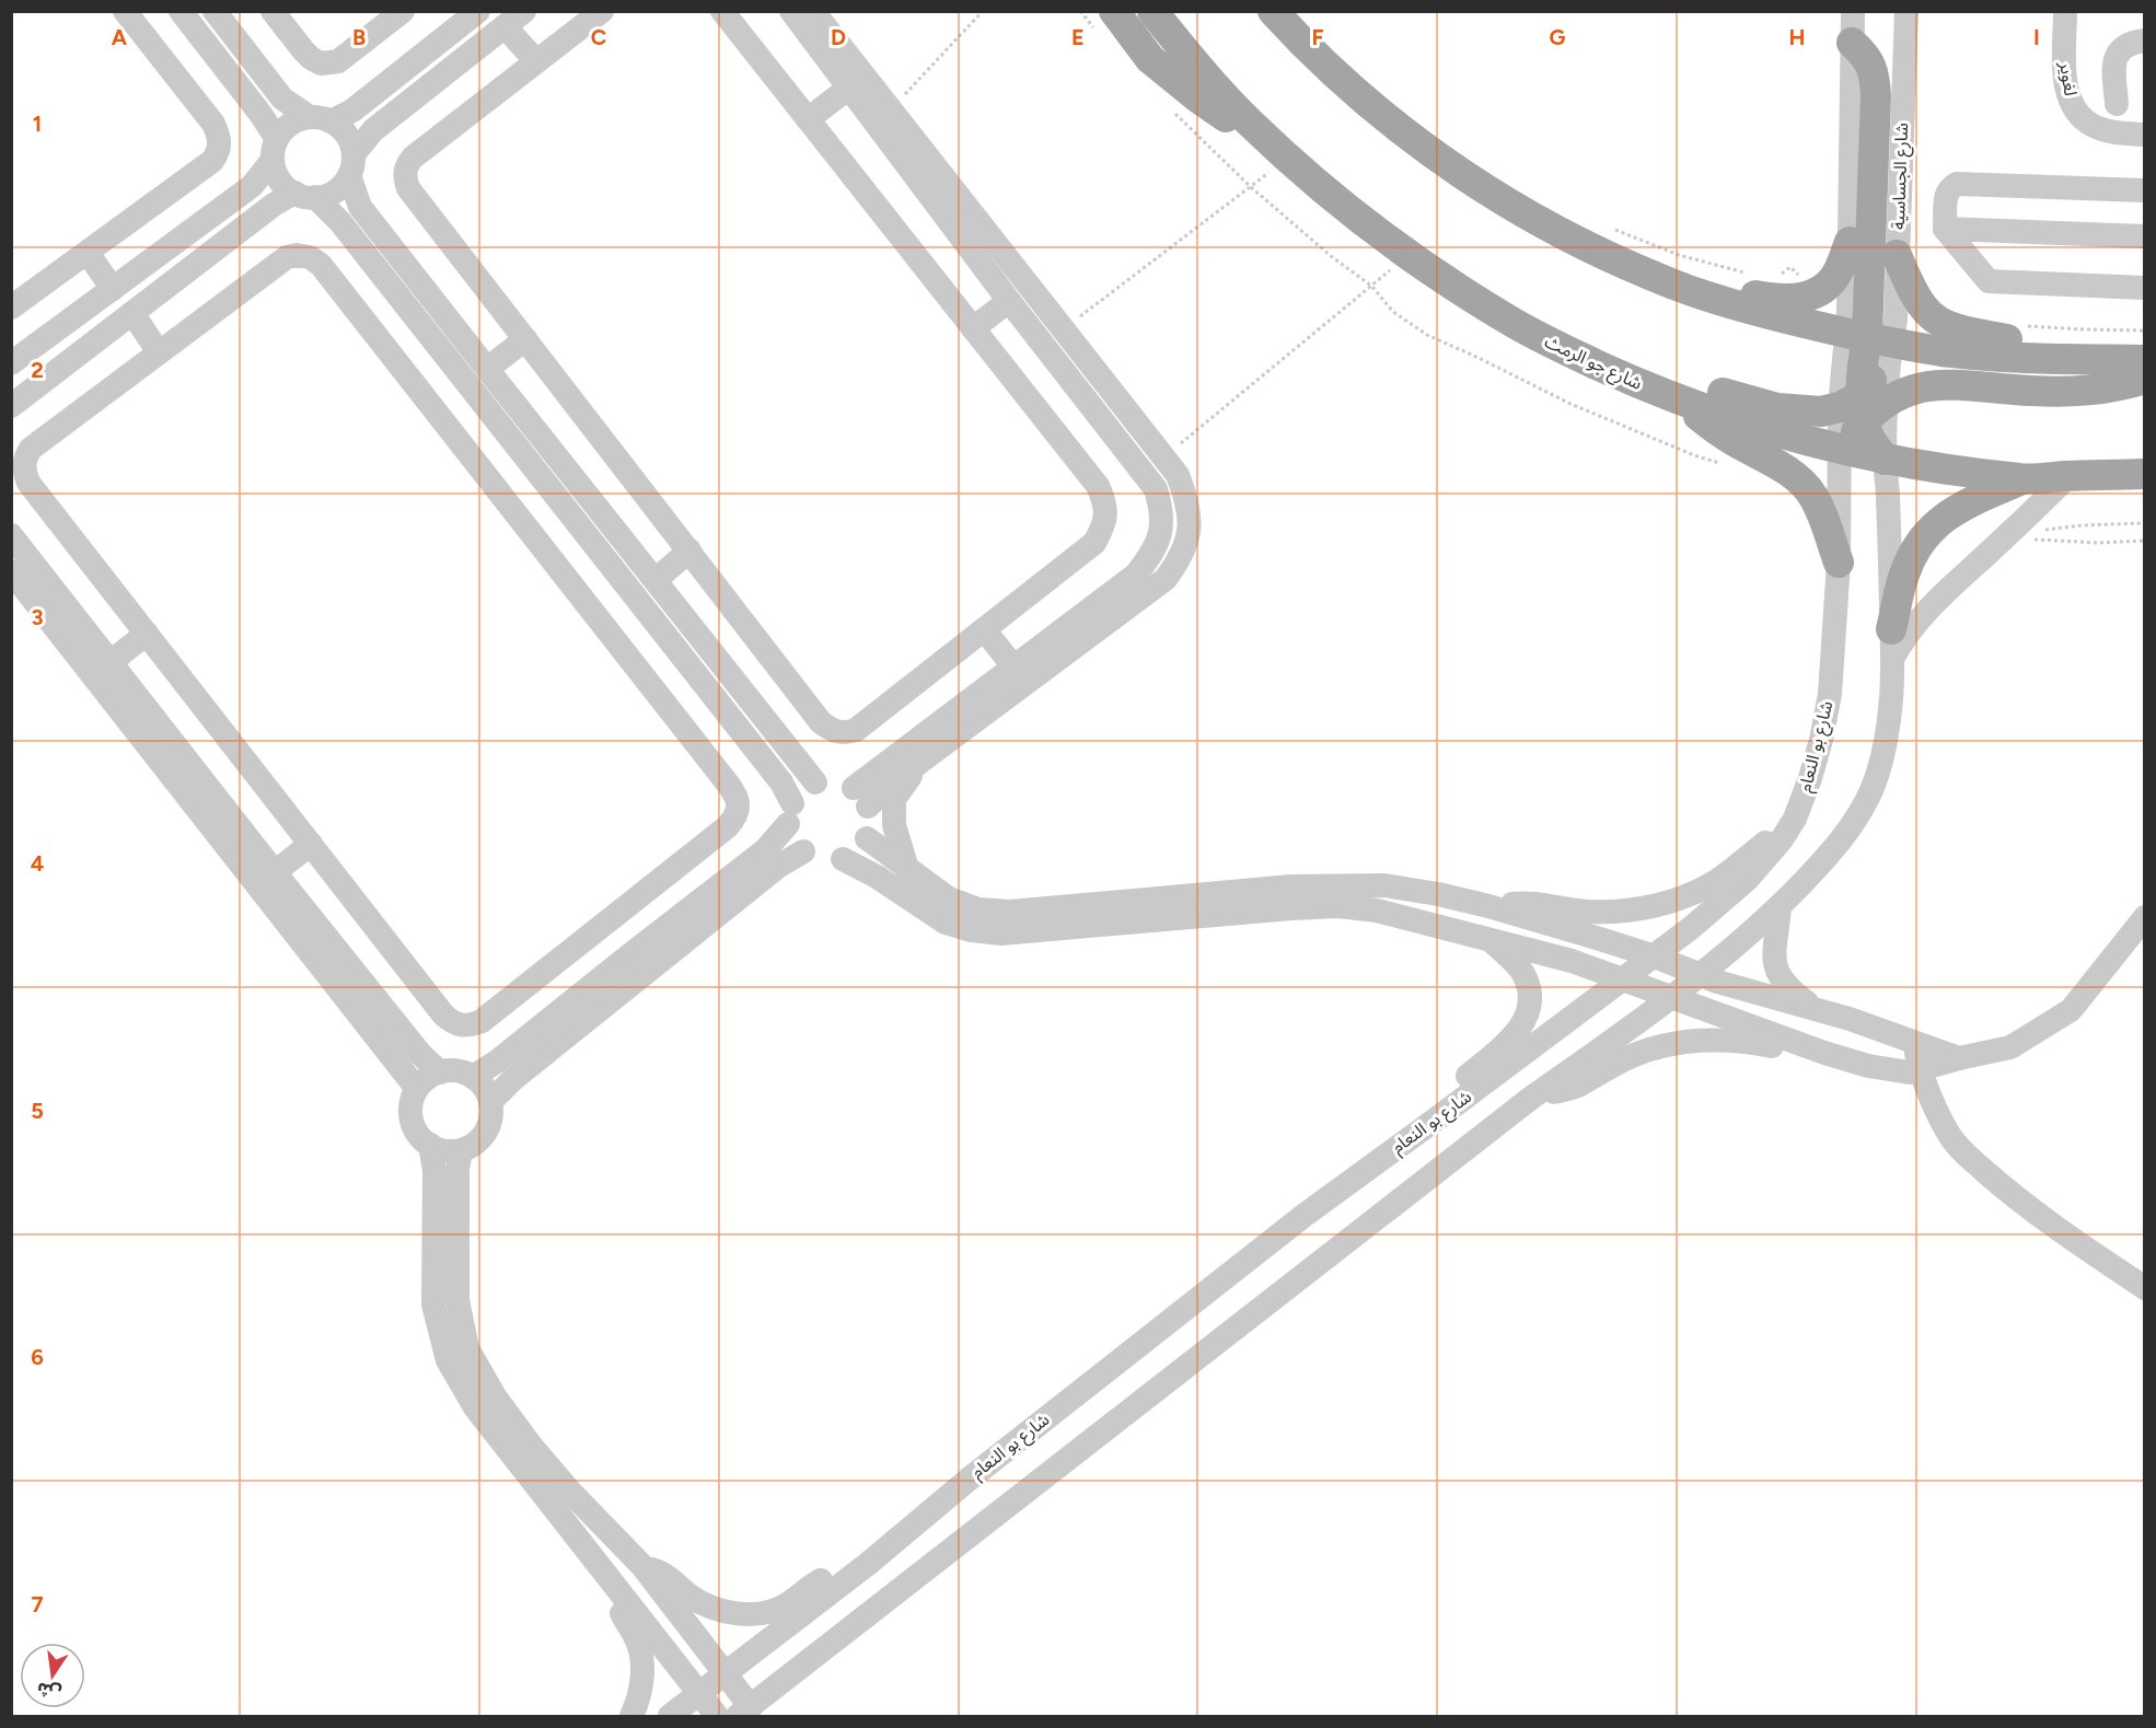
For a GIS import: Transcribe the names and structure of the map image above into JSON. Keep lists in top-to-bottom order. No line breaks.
{"streets":{"main road":["شارع جو الرمث"],"street":["لغوير","شارع الجساسية","شارع بو النعام"]},"crossings":[["شارع جو الرمث","شارع بو النعام"]],"north":"bottom","grid":{"columns":["A","B","C","D","E","F","G","H","I"],"rows":["1","2","3","4","5","6","7"]}}
